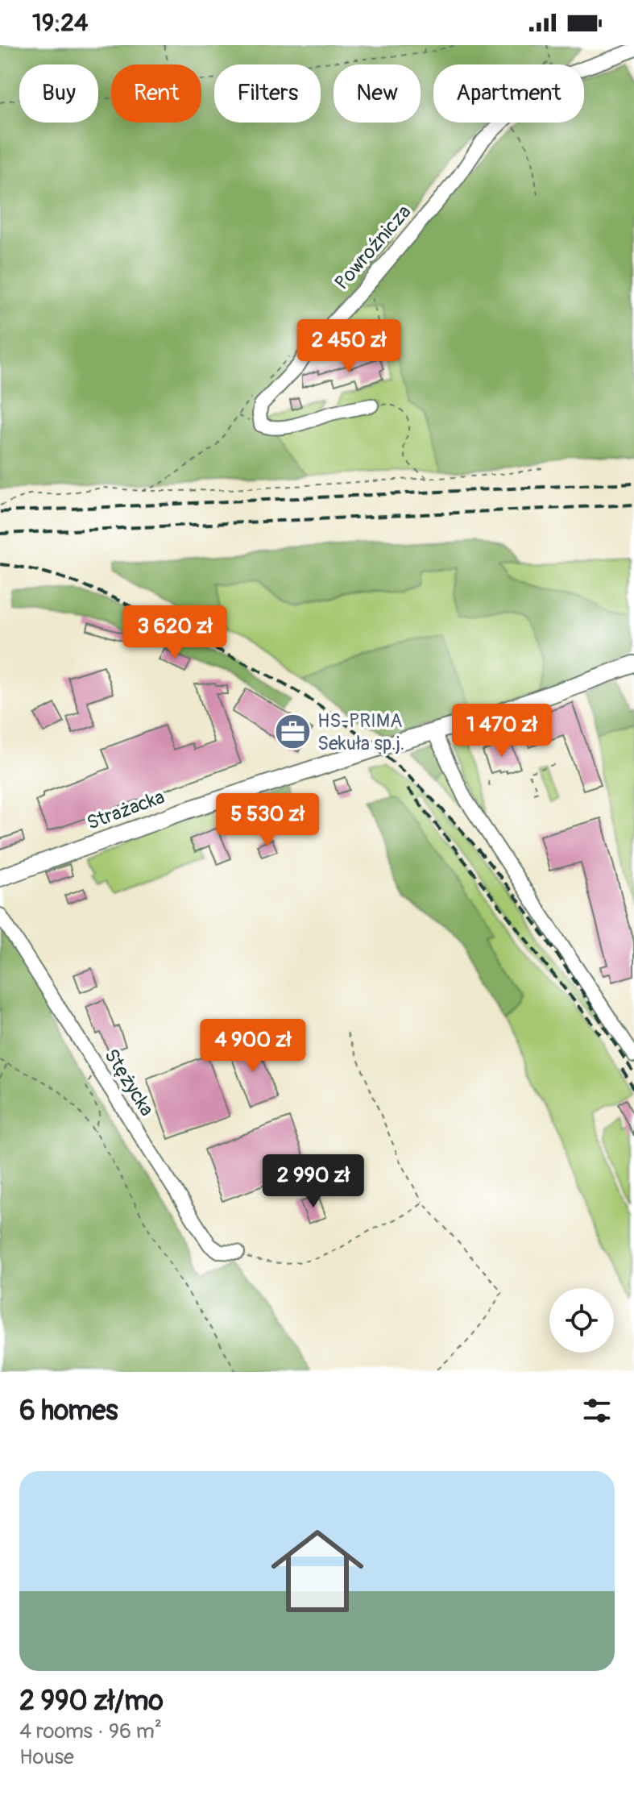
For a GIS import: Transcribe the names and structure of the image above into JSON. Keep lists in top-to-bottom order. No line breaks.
{"streets":{"main road":["Strażacka"],"street":["Powroźnicza","Stężycka"]},"places":{"office":["HS-PRIMA Sekuła sp.j."]},"page":{"status":"19:24","chip":["Buy","Rent","Filters","New","Apartment"],"price":["2 450 zł","3 620 zł","1 470 zł","5 530 zł","4 900 zł","2 990 zł"],"heading":"6 homes","list":[{"name":"2 990 zł/mo","note":"4 rooms · 96 m² · House"}]}}
